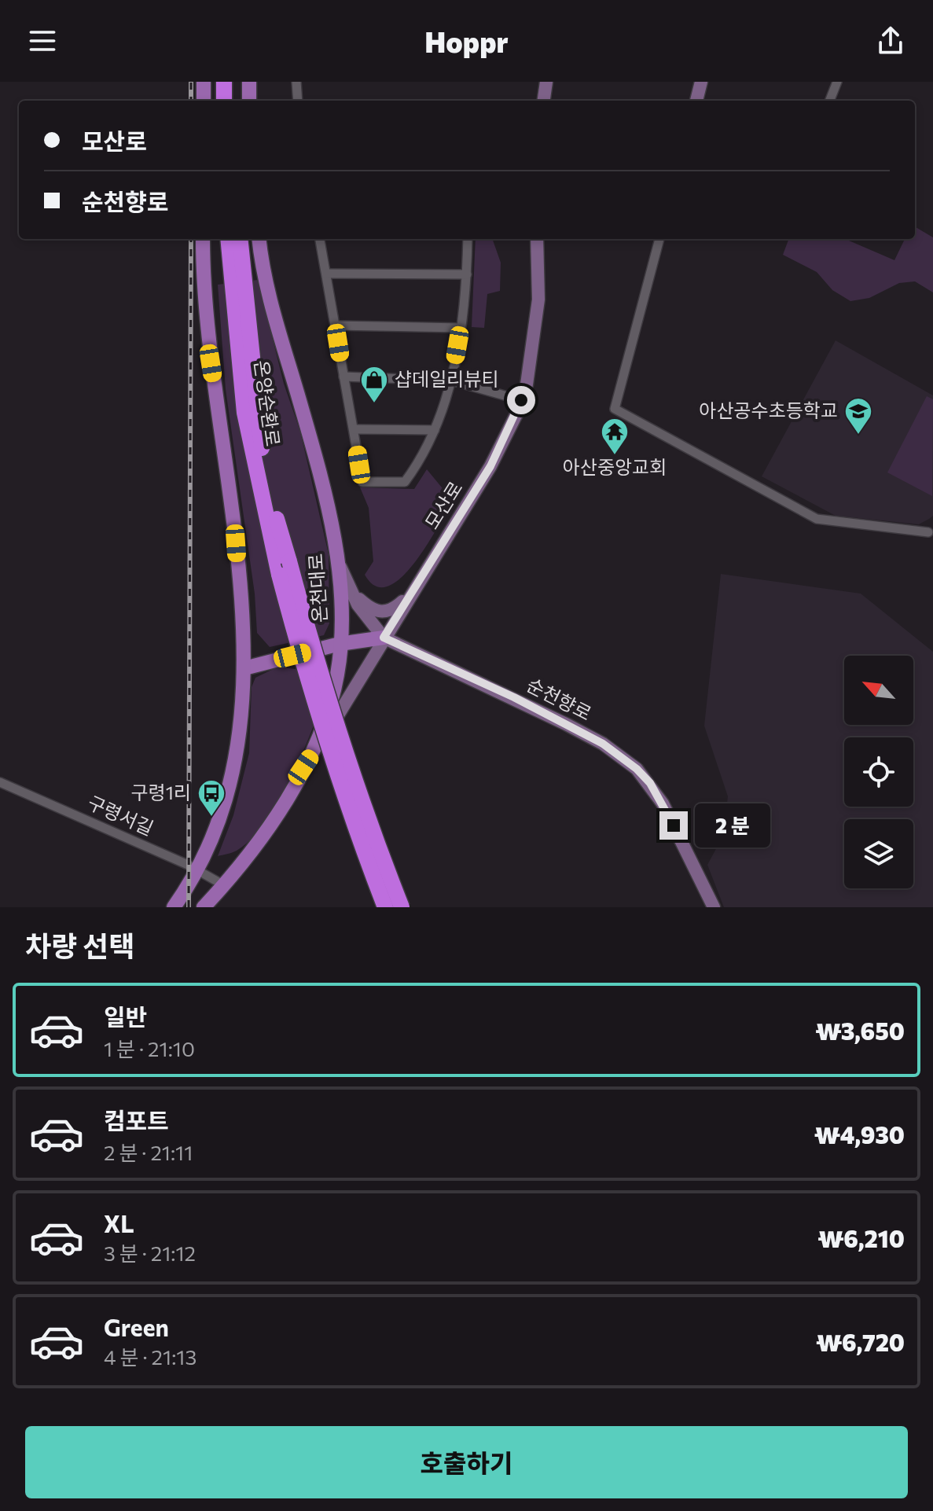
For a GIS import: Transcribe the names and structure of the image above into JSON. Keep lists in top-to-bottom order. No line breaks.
{"streets":{"highway":["온양순환로"],"main road":["온천대로"],"street":["모산로","순천향로","구령서길"]},"crossings":[["모산로","온천대로"],["모산로","순천향로"],["온천대로","구령서길"]],"places":{"shop":["샵데일리뷰티"],"school or university":["아산공수초등학교"],"temple":["아산중앙교회"],"bus stop":["구령1리"]},"north":"top left","page":{"header":"Hoppr","banner":["모산로","순천향로"],"bubble":"2 분","heading":"차량 선택","list":[{"name":"일반","note":"1 분 · 21:10","value":"₩3,650"},{"name":"컴포트","note":"2 분 · 21:11","value":"₩4,930"},{"name":"XL","note":"3 분 · 21:12","value":"₩6,210"},{"name":"Green","note":"4 분 · 21:13","value":"₩6,720"}],"buttons":"호출하기"}}
